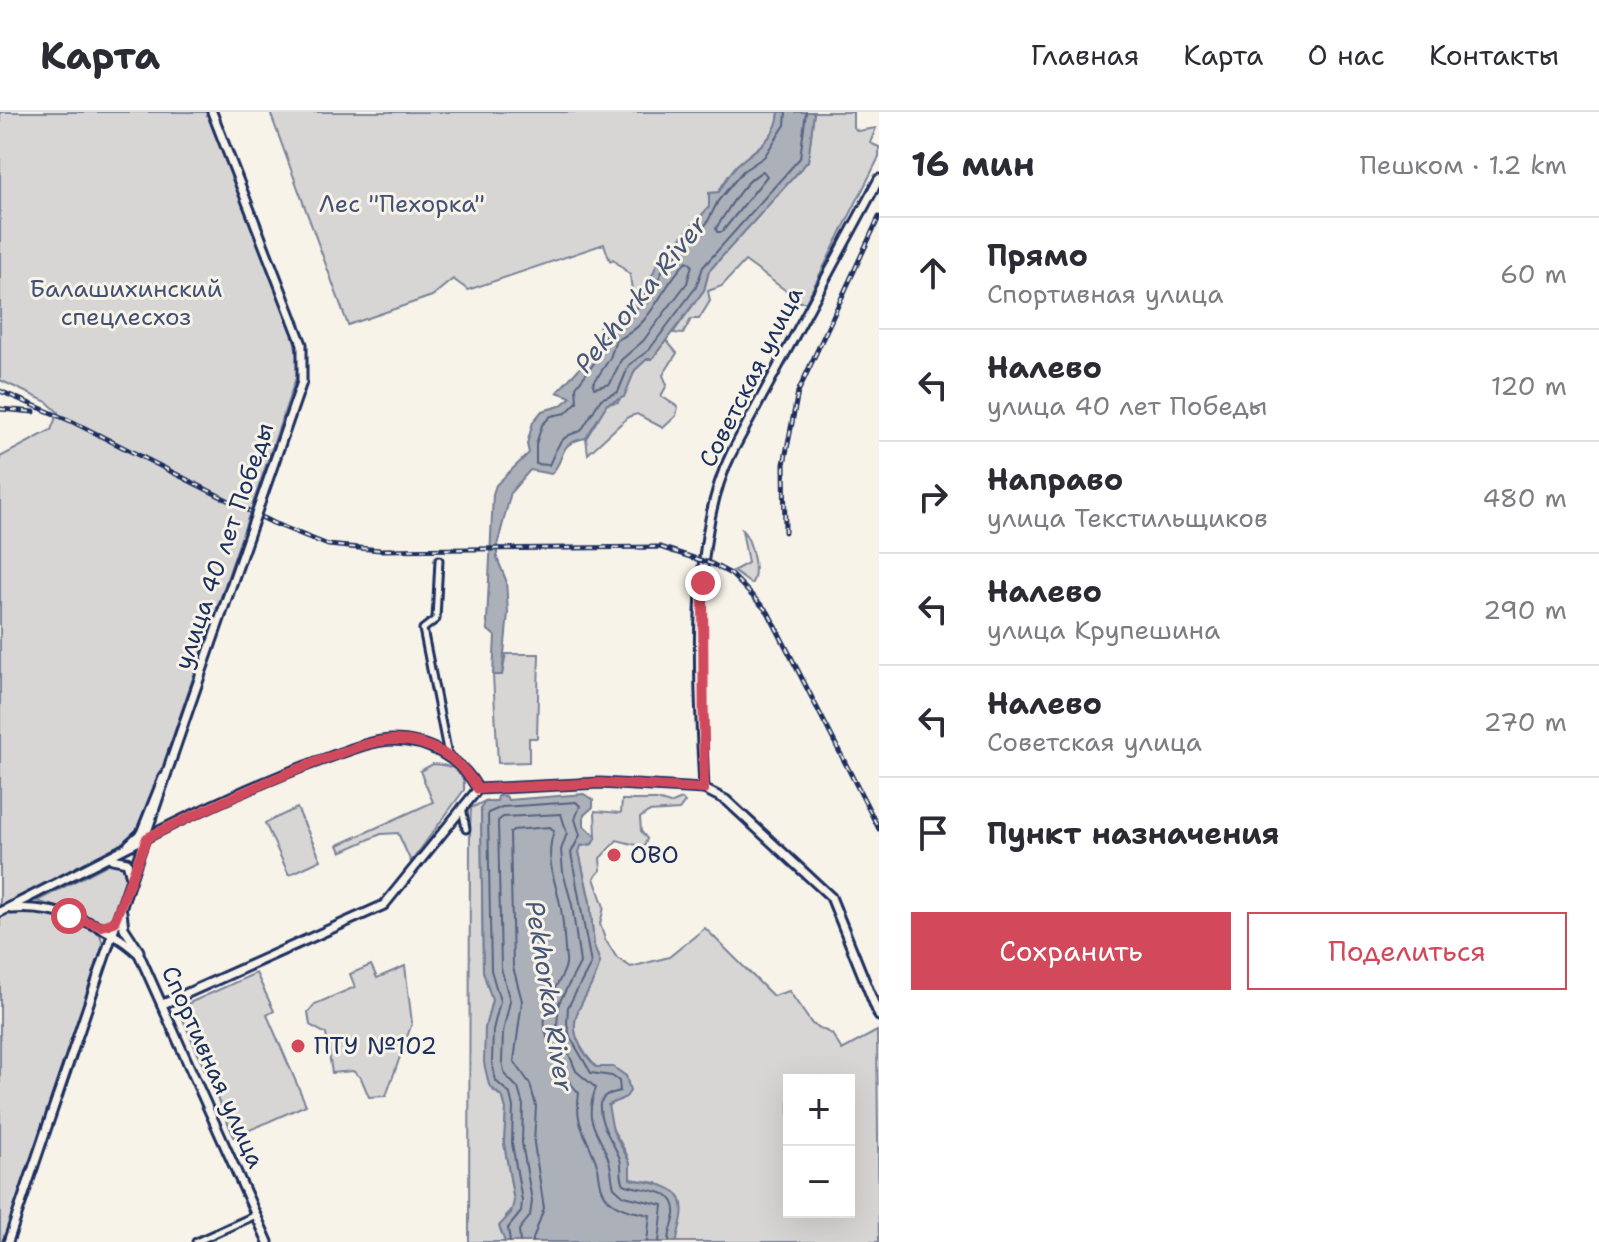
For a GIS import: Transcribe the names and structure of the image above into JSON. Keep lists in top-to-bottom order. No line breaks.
{"streets":{"street":["Советская улица","улица 40 лет Победы","Спортивная улица"]},"crossings":[["улица 40 лет Победы","Спортивная улица"]],"water":["Pekhorka River"],"parks":["Лес \"Пехорка\"","Балашихинский спецлесхоз"],"places":["ОВО","ПТУ №102"],"page":{"header":"Карта","nav":["Главная","Карта","О нас","Контакты"],"heading":["16 мин","Пешком · 1.2 km"],"list":[["Прямо","Спортивная улица","60 m"],["Налево","улица 40 лет Победы","120 m"],["Направо","улица Текстильщиков","480 m"],["Налево","улица Крупешина","290 m"],["Налево","Советская улица","270 m"],"Пункт назначения"],"buttons":["Сохранить","Поделиться"],"map_buttons":["+","−"]}}
